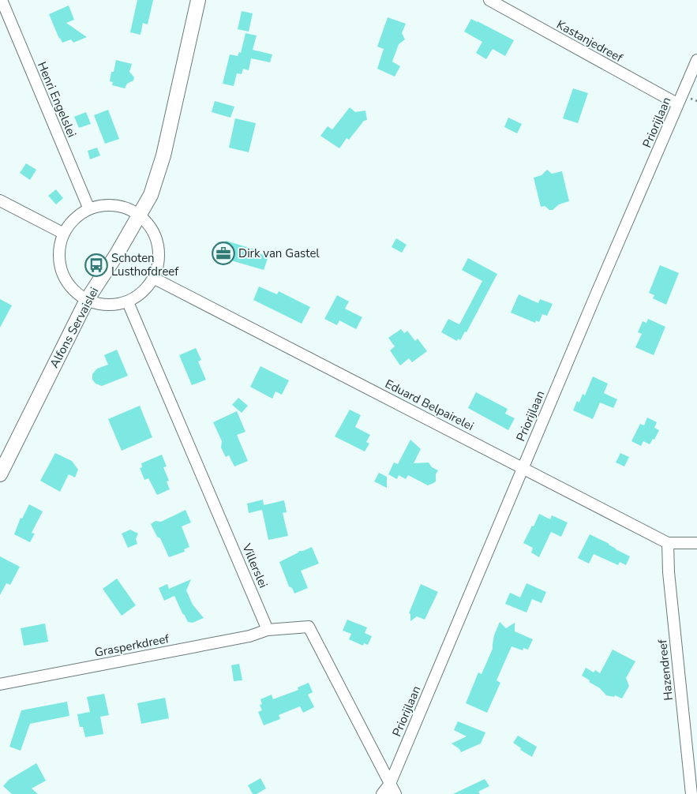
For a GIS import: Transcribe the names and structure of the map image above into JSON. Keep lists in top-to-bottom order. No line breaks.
{"streets":{"street":["Kastanjedreef","Henri Engelslei","Priorijlaan","Alfons Servaislei","Eduard Belpairelei","Villerslei","Grasperkdreef","Hazendreef"]},"crossings":[["Kastanjedreef","Priorijlaan"],["Priorijlaan","Eduard Belpairelei"],["Eduard Belpairelei","Hazendreef"],["Villerslei","Grasperkdreef"]],"places":{"office":["Dirk van Gastel"],"bus stop":["Schoten Lusthofdreef"]}}
